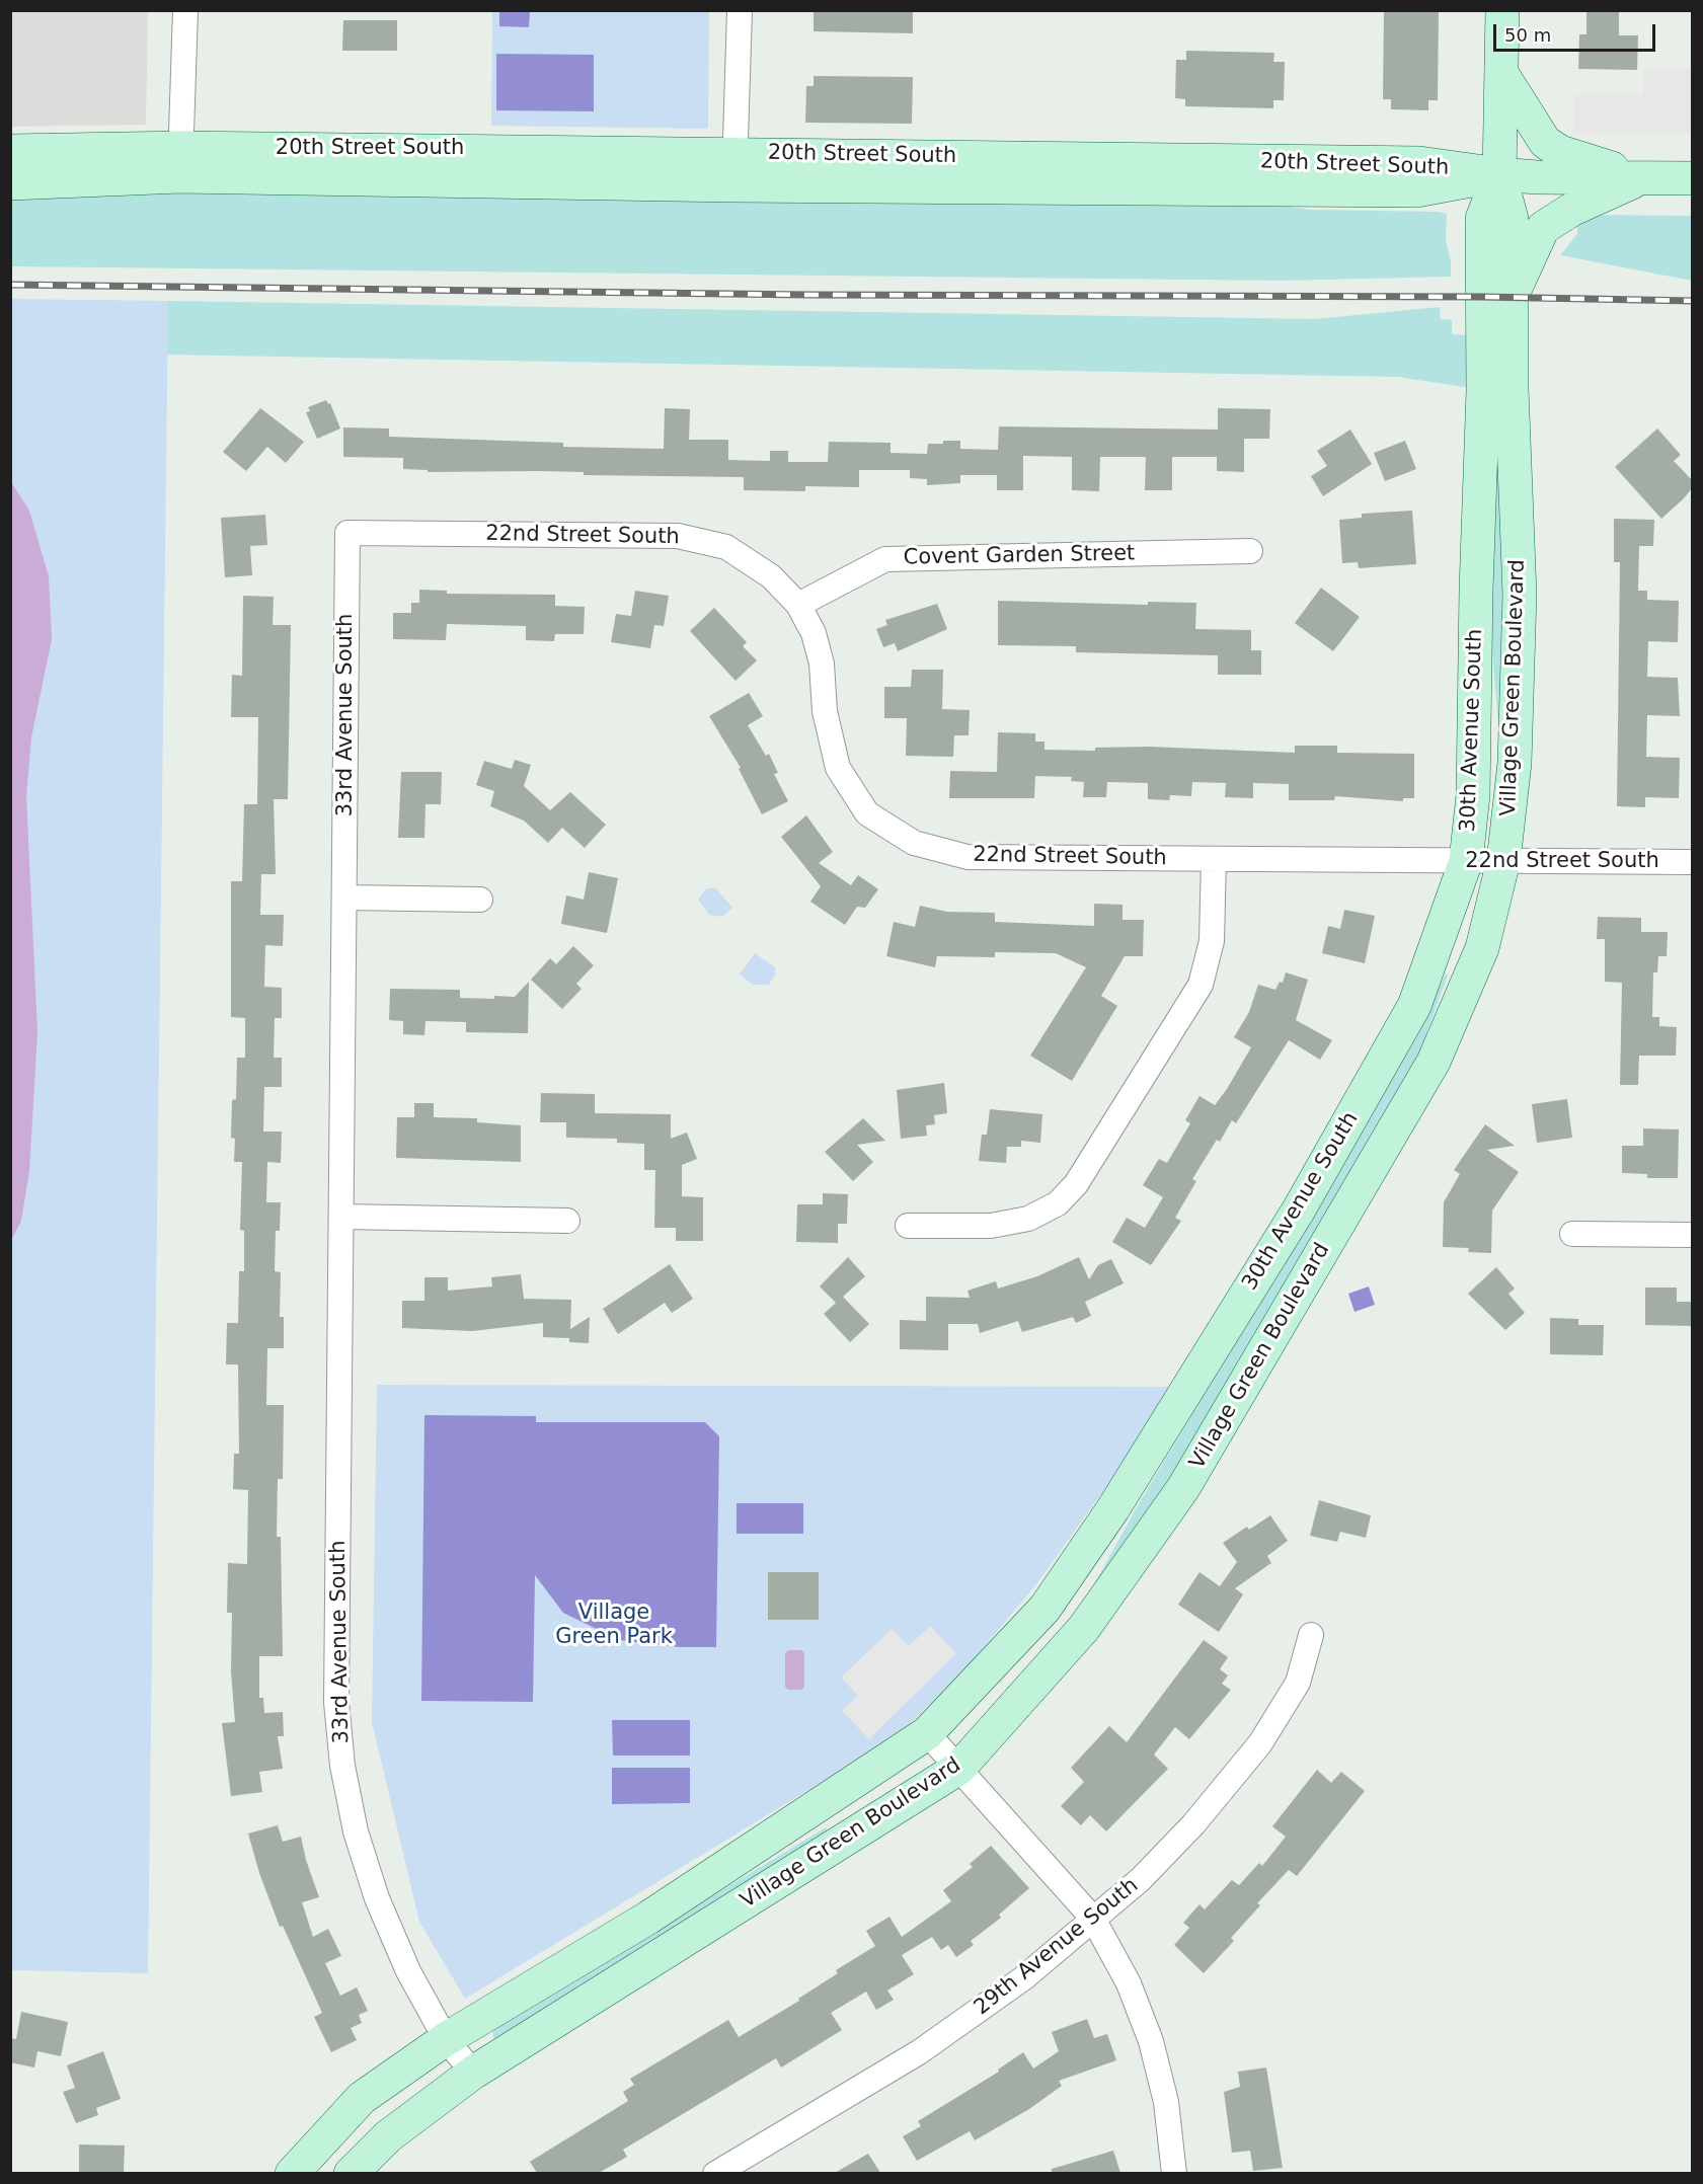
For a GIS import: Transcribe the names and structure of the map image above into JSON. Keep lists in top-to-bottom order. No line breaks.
{"streets":{"street":["20th Street South","22nd Street South","Covent Garden Street","Village Green Boulevard","33rd Avenue South","30th Avenue South","29th Avenue South"]},"crossings":[["20th Street South","Village Green Boulevard"],["20th Street South","30th Avenue South"],["22nd Street South","Covent Garden Street"],["22nd Street South","Village Green Boulevard"],["22nd Street South","33rd Avenue South"],["22nd Street South","30th Avenue South"],["Village Green Boulevard","33rd Avenue South"],["Village Green Boulevard","30th Avenue South"]],"parks":["Village Green Park"],"scale_bar":"50 m"}
